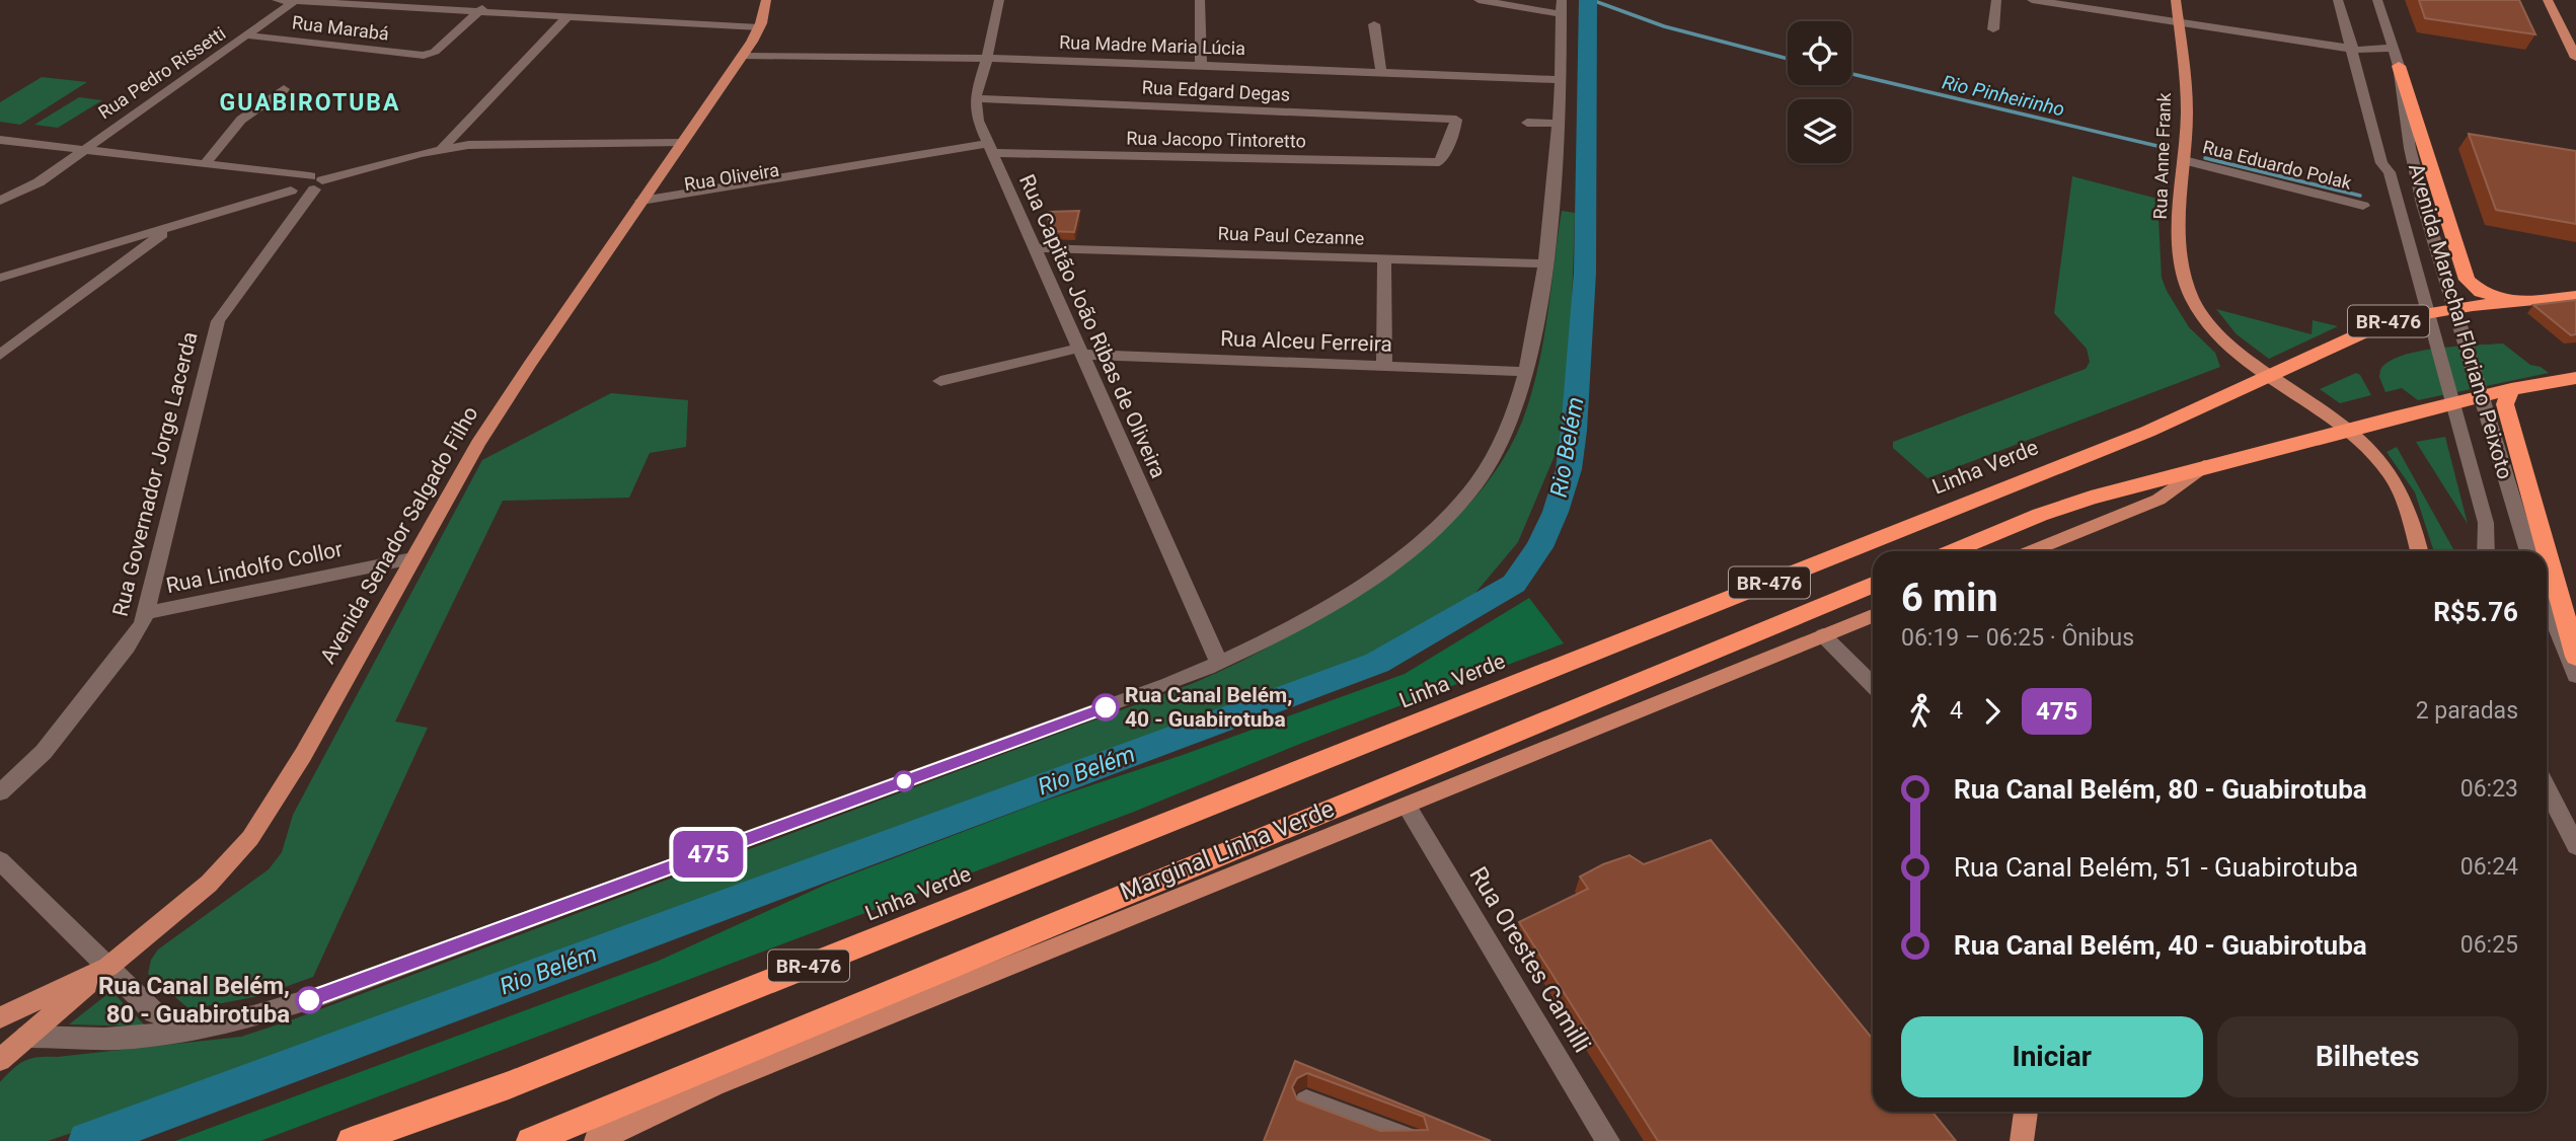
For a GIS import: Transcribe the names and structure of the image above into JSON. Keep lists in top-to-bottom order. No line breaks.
{"streets":{"highway":["BR-476","Linha Verde"],"main road":["Rua Anne Frank","Avenida Senador Salgado Filho","Marginal Linha Verde"],"street":["Rua Marabá","Rua Madre Maria Lúcia","Rua Pedro Rissetti","Rua Edgard Degas","Rua Jacopo Tintoretto","Rua Eduardo Polak","Rua Oliveira","Rua Paul Cezanne","Avenida Marechal Floriano Peixoto","Rua Capitão João Ribas de Oliveira","Rua Alceu Ferreira","Rua Governador Jorge Lacerda","Rua Lindolfo Collor","Rua Orestes Camilli"]},"crossings":[["Rua Marabá","Rua Pedro Rissetti"],["Rua Madre Maria Lúcia","Avenida Senador Salgado Filho"],["Rua Edgard Degas","Rua Jacopo Tintoretto"],["Rua Edgard Degas","Rua Capitão João Ribas de Oliveira"],["Rua Jacopo Tintoretto","Rua Oliveira"],["Rua Jacopo Tintoretto","Rua Capitão João Ribas de Oliveira"],["Rua Anne Frank","Rua Eduardo Polak"],["Rua Anne Frank","Linha Verde"],["Rua Oliveira","Rua Capitão João Ribas de Oliveira"],["Rua Oliveira","Avenida Senador Salgado Filho"],["Rua Paul Cezanne","Rua Capitão João Ribas de Oliveira"],["Rua Capitão João Ribas de Oliveira","Rua Alceu Ferreira"],["Rua Governador Jorge Lacerda","Rua Lindolfo Collor"],["Avenida Senador Salgado Filho","Rua Lindolfo Collor"],["Marginal Linha Verde","Rua Orestes Camilli"]],"districts":["GUABIROTUBA"],"water":["Rio Pinheirinho","Rio Belém"],"places":["Rua Canal Belém, 40 - Guabirotuba","Rua Canal Belém, 80 - Guabirotuba"],"lines":["bus line 475"],"page":{"on_map":"475","heading":["6 min","06:19 – 06:25 · Ônibus","R$5.76"],"legs":["4","475","2 paradas"],"list":[{"name":"Rua Canal Belém, 80 - Guabirotuba","value":"06:23"},{"name":"Rua Canal Belém, 51 - Guabirotuba","value":"06:24"},{"name":"Rua Canal Belém, 40 - Guabirotuba","value":"06:25"}],"buttons":["Iniciar","Bilhetes"]}}
